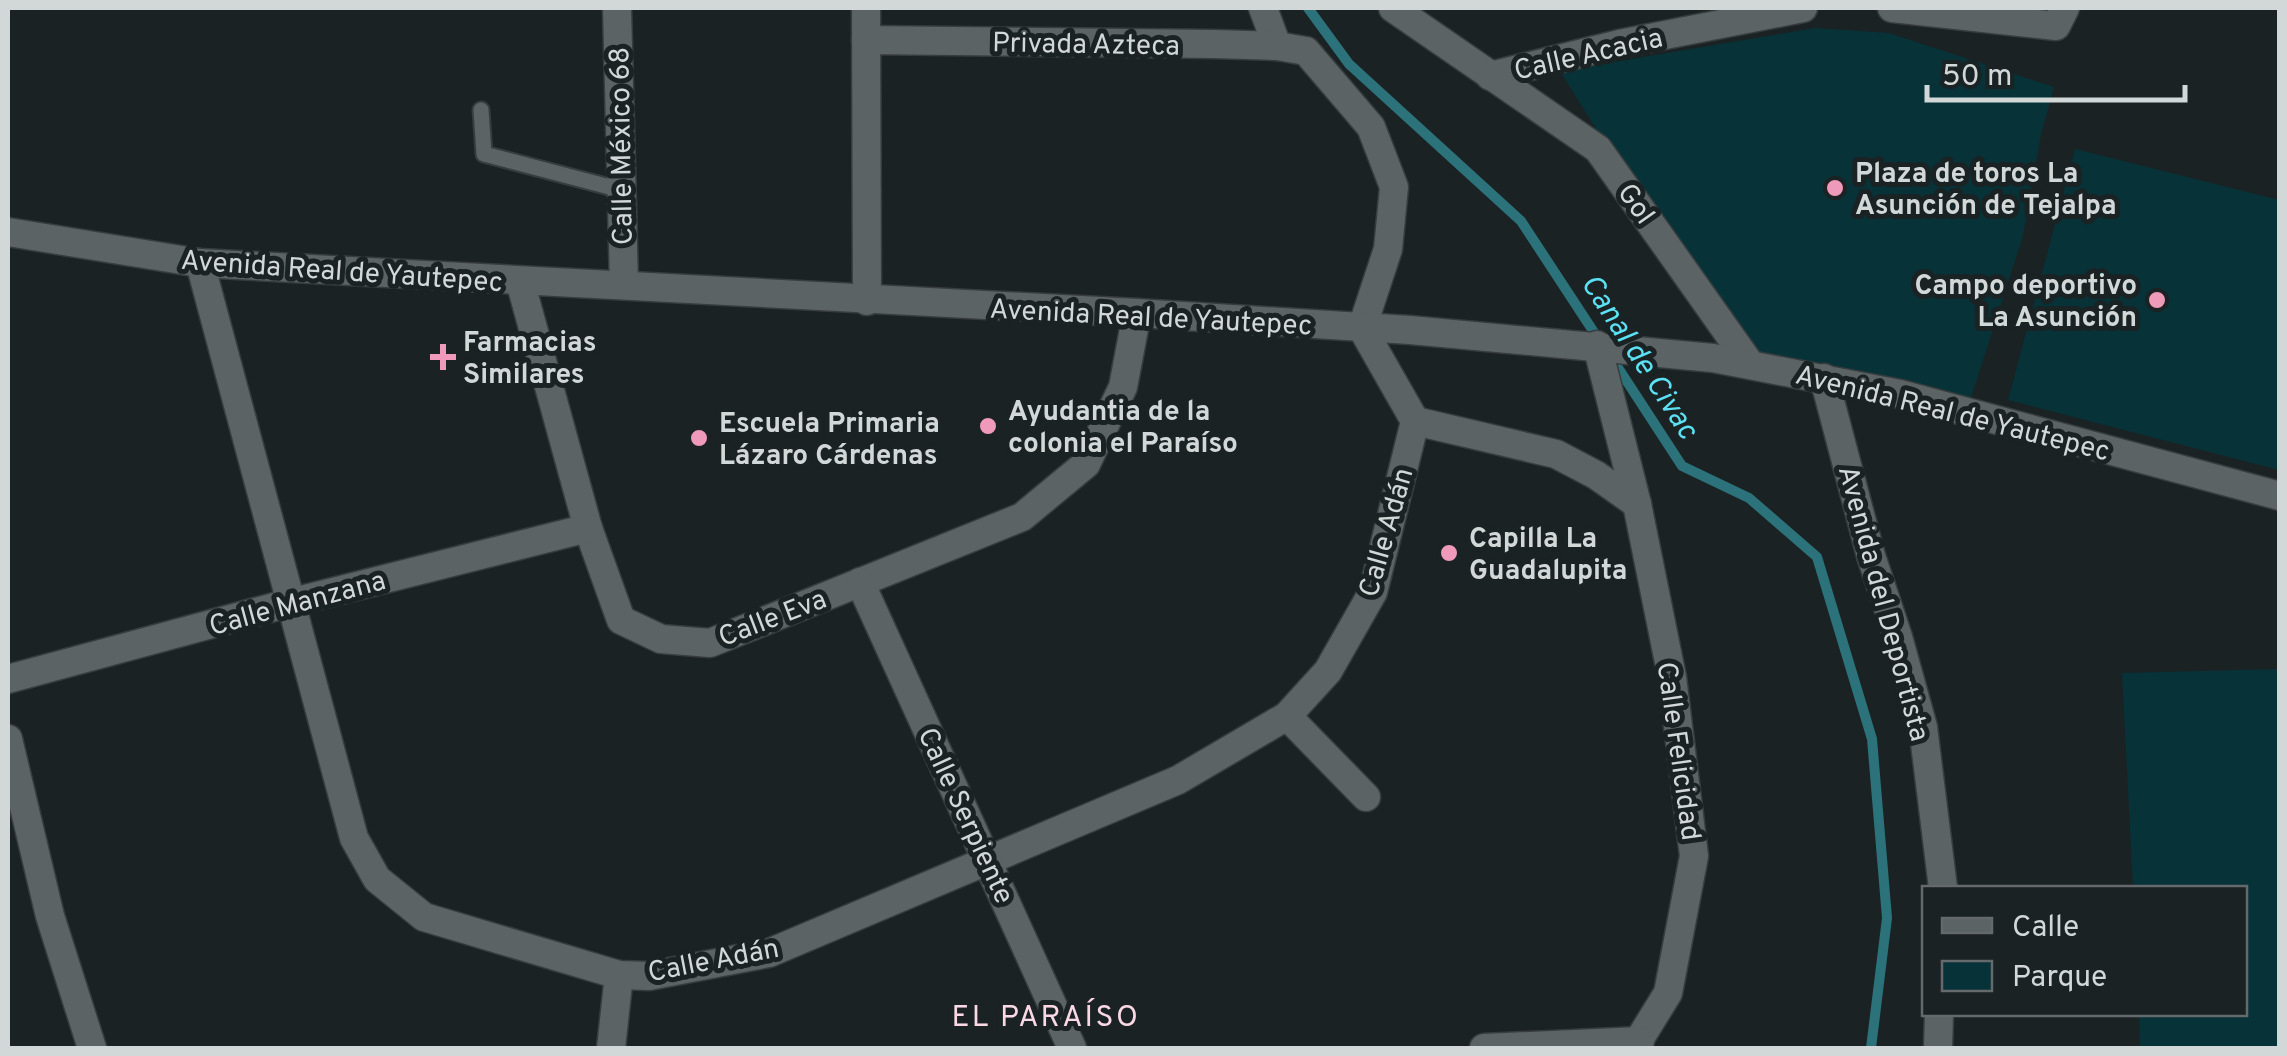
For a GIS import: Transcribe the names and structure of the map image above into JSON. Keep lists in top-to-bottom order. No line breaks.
{"streets":{"street":["Privada Azteca","Calle Acacia","Calle México 68","Gol","Avenida Real de Yautepec","Calle Adán","Calle Manzana","Avenida del Deportista","Calle Eva","Calle Felicidad","Calle Serpiente"]},"crossings":[["Privada Azteca","Avenida Real de Yautepec"],["Calle Acacia","Gol"],["Calle México 68","Avenida Real de Yautepec"],["Gol","Avenida Real de Yautepec"],["Avenida Real de Yautepec","Calle Adán"],["Avenida Real de Yautepec","Avenida del Deportista"],["Avenida Real de Yautepec","Calle Eva"],["Avenida Real de Yautepec","Calle Felicidad"],["Calle Adán","Calle Manzana"],["Calle Adán","Calle Serpiente"],["Calle Manzana","Calle Eva"],["Calle Eva","Calle Serpiente"]],"districts":["EL PARAÍSO"],"water":["Canal de Civac"],"places":{"other":["Plaza de toros La Asunción de Tejalpa","Campo deportivo La Asunción","Ayudantia de la colonia el Paraíso","Escuela Primaria Lázaro Cárdenas","Capilla La Guadalupita"],"health":["Farmacias Similares"]},"legend":["Calle","Parque"],"scale_bar":"50 m"}
